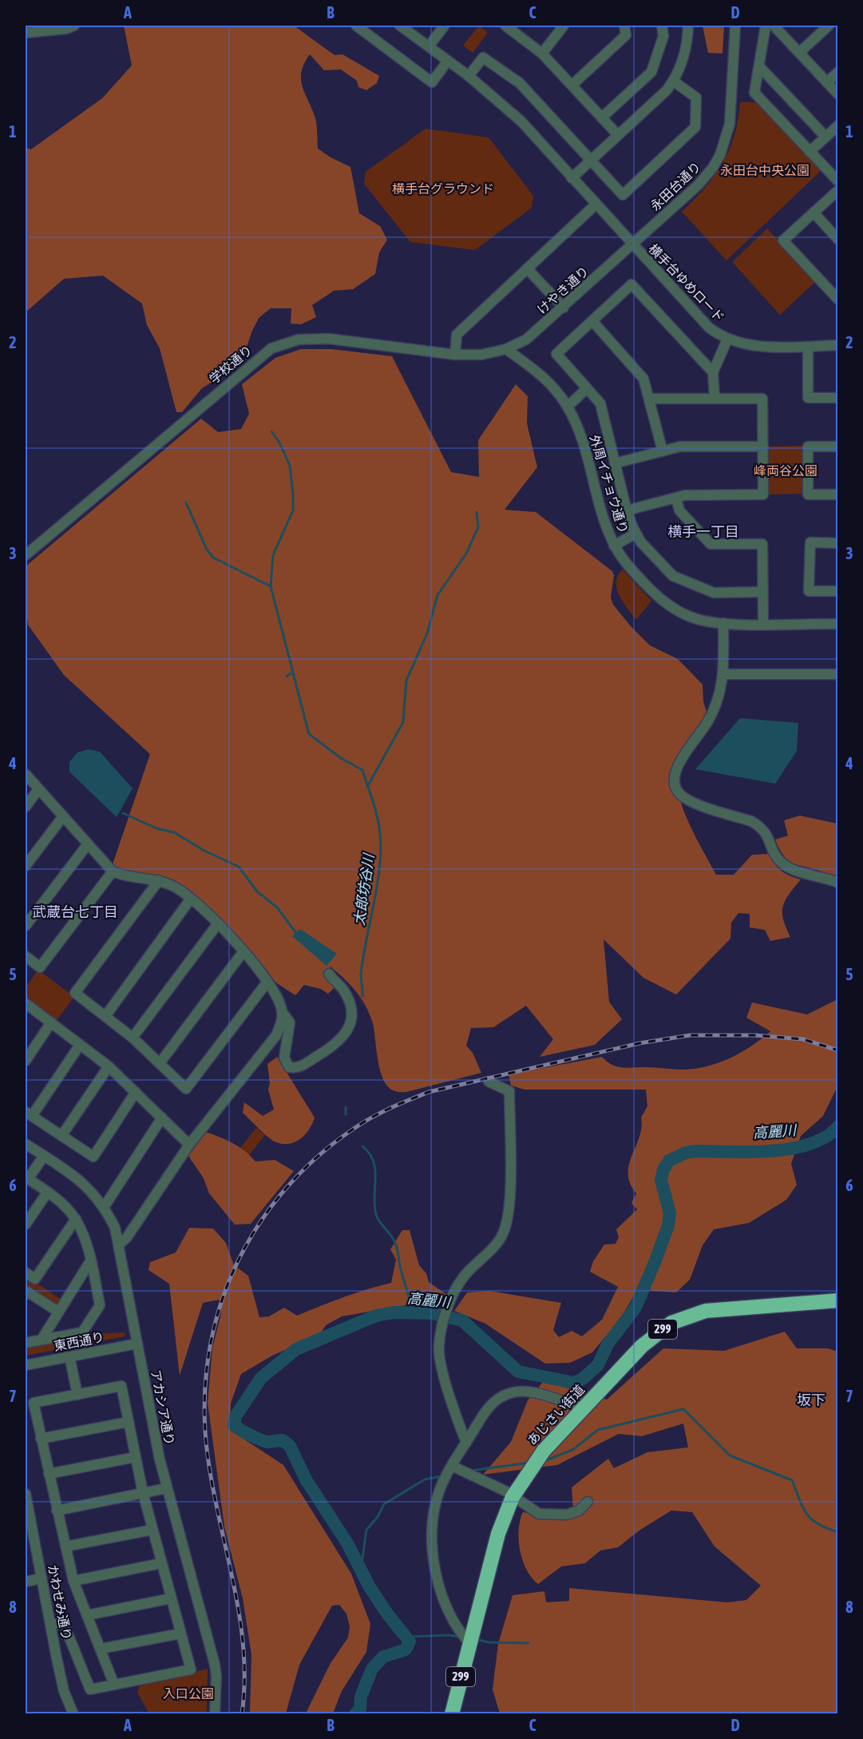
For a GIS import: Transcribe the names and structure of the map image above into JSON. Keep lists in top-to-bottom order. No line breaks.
{"streets":{"highway":["299","あじさい街道"],"street":["永田台通り","横手台ゆめロード","けやき通り","学校通り","外周イチョウ通り","東西通り","アカシア通り","かわせみ通り"]},"crossings":[["永田台通り","横手台ゆめロード"],["永田台通り","けやき通り"],["横手台ゆめロード","けやき通り"],["けやき通り","学校通り"],["けやき通り","外周イチョウ通り"],["学校通り","外周イチョウ通り"],["東西通り","アカシア通り"]],"districts":["横手一丁目","武蔵台七丁目","坂下"],"water":["太郎坊谷川","高麗川"],"parks":["永田台中央公園","横手台グラウンド","峰両谷公園","入口公園"],"grid":{"columns":["A","B","C","D"],"rows":["1","2","3","4","5","6","7","8"]}}
